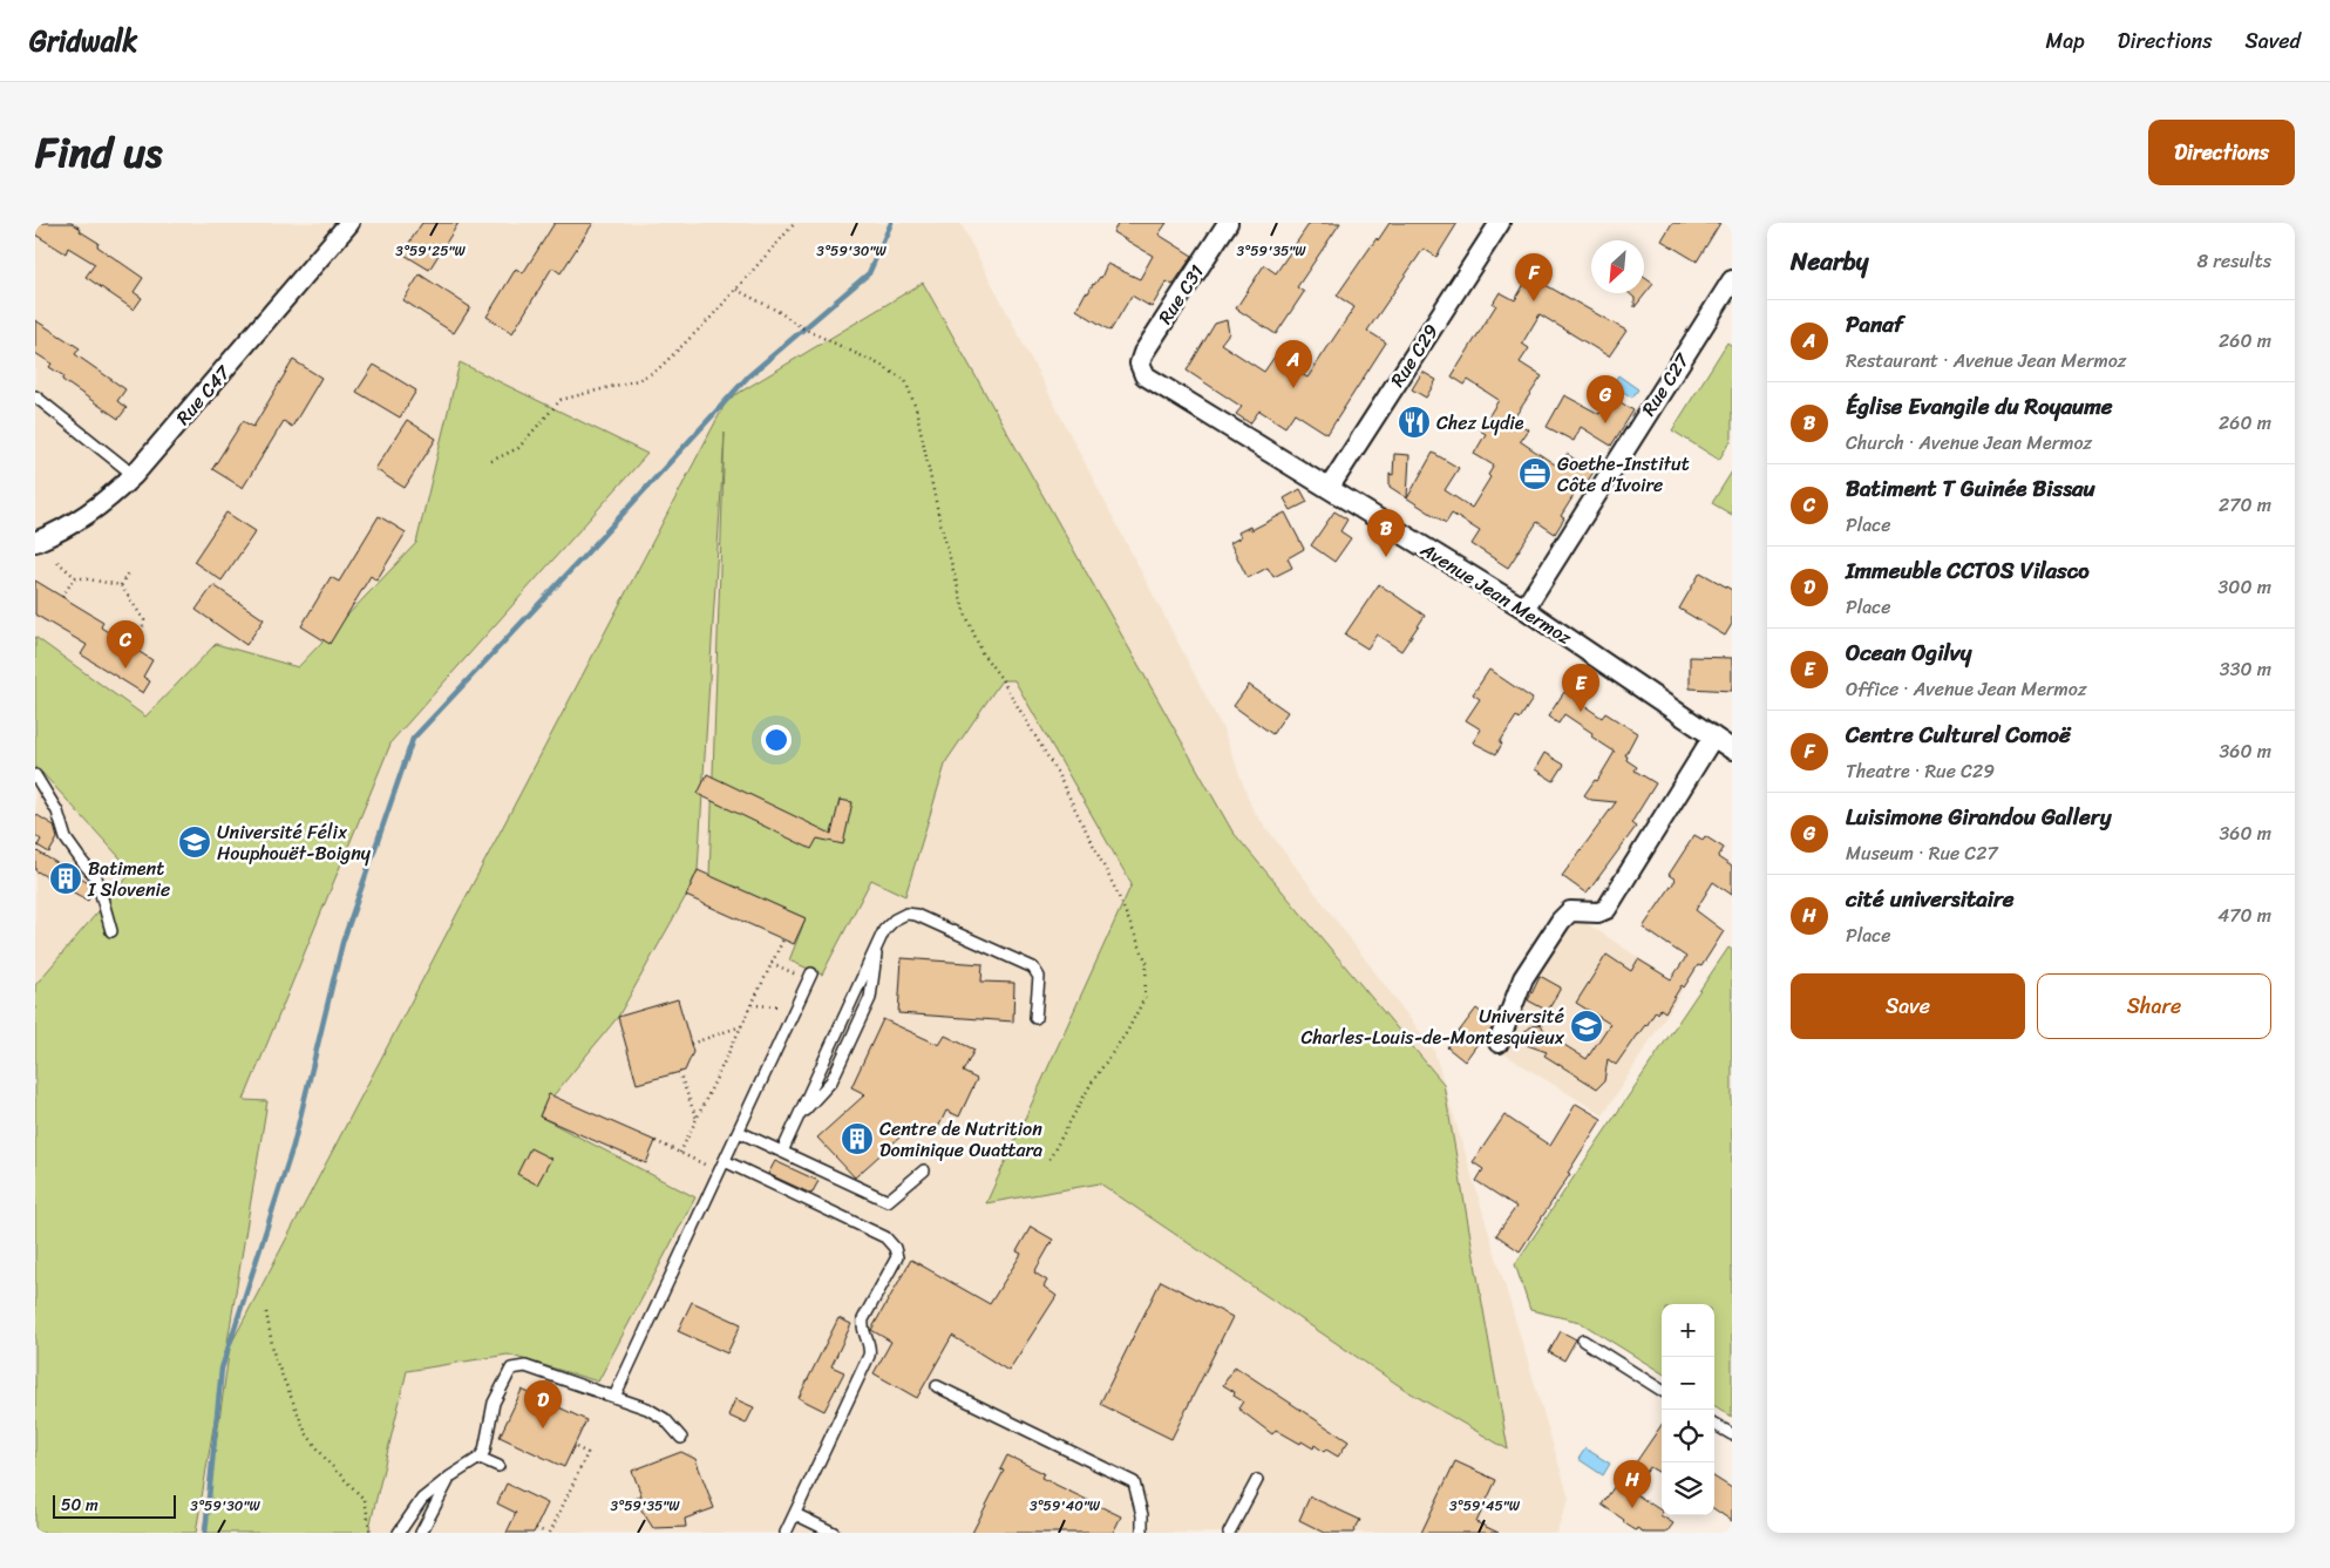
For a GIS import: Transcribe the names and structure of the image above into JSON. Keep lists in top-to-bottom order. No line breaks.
{"streets":{"street":["Rue C31","Rue C29","Rue C27","Rue C47","Avenue Jean Mermoz"]},"crossings":[["Rue C31","Avenue Jean Mermoz"],["Rue C29","Avenue Jean Mermoz"],["Rue C27","Avenue Jean Mermoz"]],"places":{"restaurant":["Chez Lydie"],"office":["Goethe-Institut Côte d’Ivoire"],"school or university":["Université Félix Houphouët-Boigny","Université Charles-Louis-de-Montesquieux"],"building":["Batiment I Slovenie","Centre de Nutrition Dominique Ouattara"]},"scale_bar":"50 m","north":"bottom left","page":{"header":"Gridwalk","nav":["Map","Directions","Saved"],"title":"Find us","buttons":["Directions",["Save","Share"]],"heading":["Nearby","8 results"],"pins":["F","A","G","B","C","E","D","H"],"list":[{"mark":"A","name":"Panaf","note":"Restaurant · Avenue Jean Mermoz","value":"260 m"},{"mark":"B","name":"Église Evangile du Royaume","note":"Church · Avenue Jean Mermoz","value":"260 m"},{"mark":"C","name":"Batiment T Guinée Bissau","note":"Place","value":"270 m"},{"mark":"D","name":"Immeuble CCTOS Vilasco","note":"Place","value":"300 m"},{"mark":"E","name":"Ocean Ogilvy","note":"Office · Avenue Jean Mermoz","value":"330 m"},{"mark":"F","name":"Centre Culturel Comoë","note":"Theatre · Rue C29","value":"360 m"},{"mark":"G","name":"Luisimone Girandou Gallery","note":"Museum · Rue C27","value":"360 m"},{"mark":"H","name":"cité universitaire","note":"Place","value":"470 m"}],"map_buttons":["+","−"],"scale":"50 m"},"coordinates":["3°59'25\"W","3°59'30\"W","3°59'35\"W","3°59'40\"W","3°59'45\"W"]}
